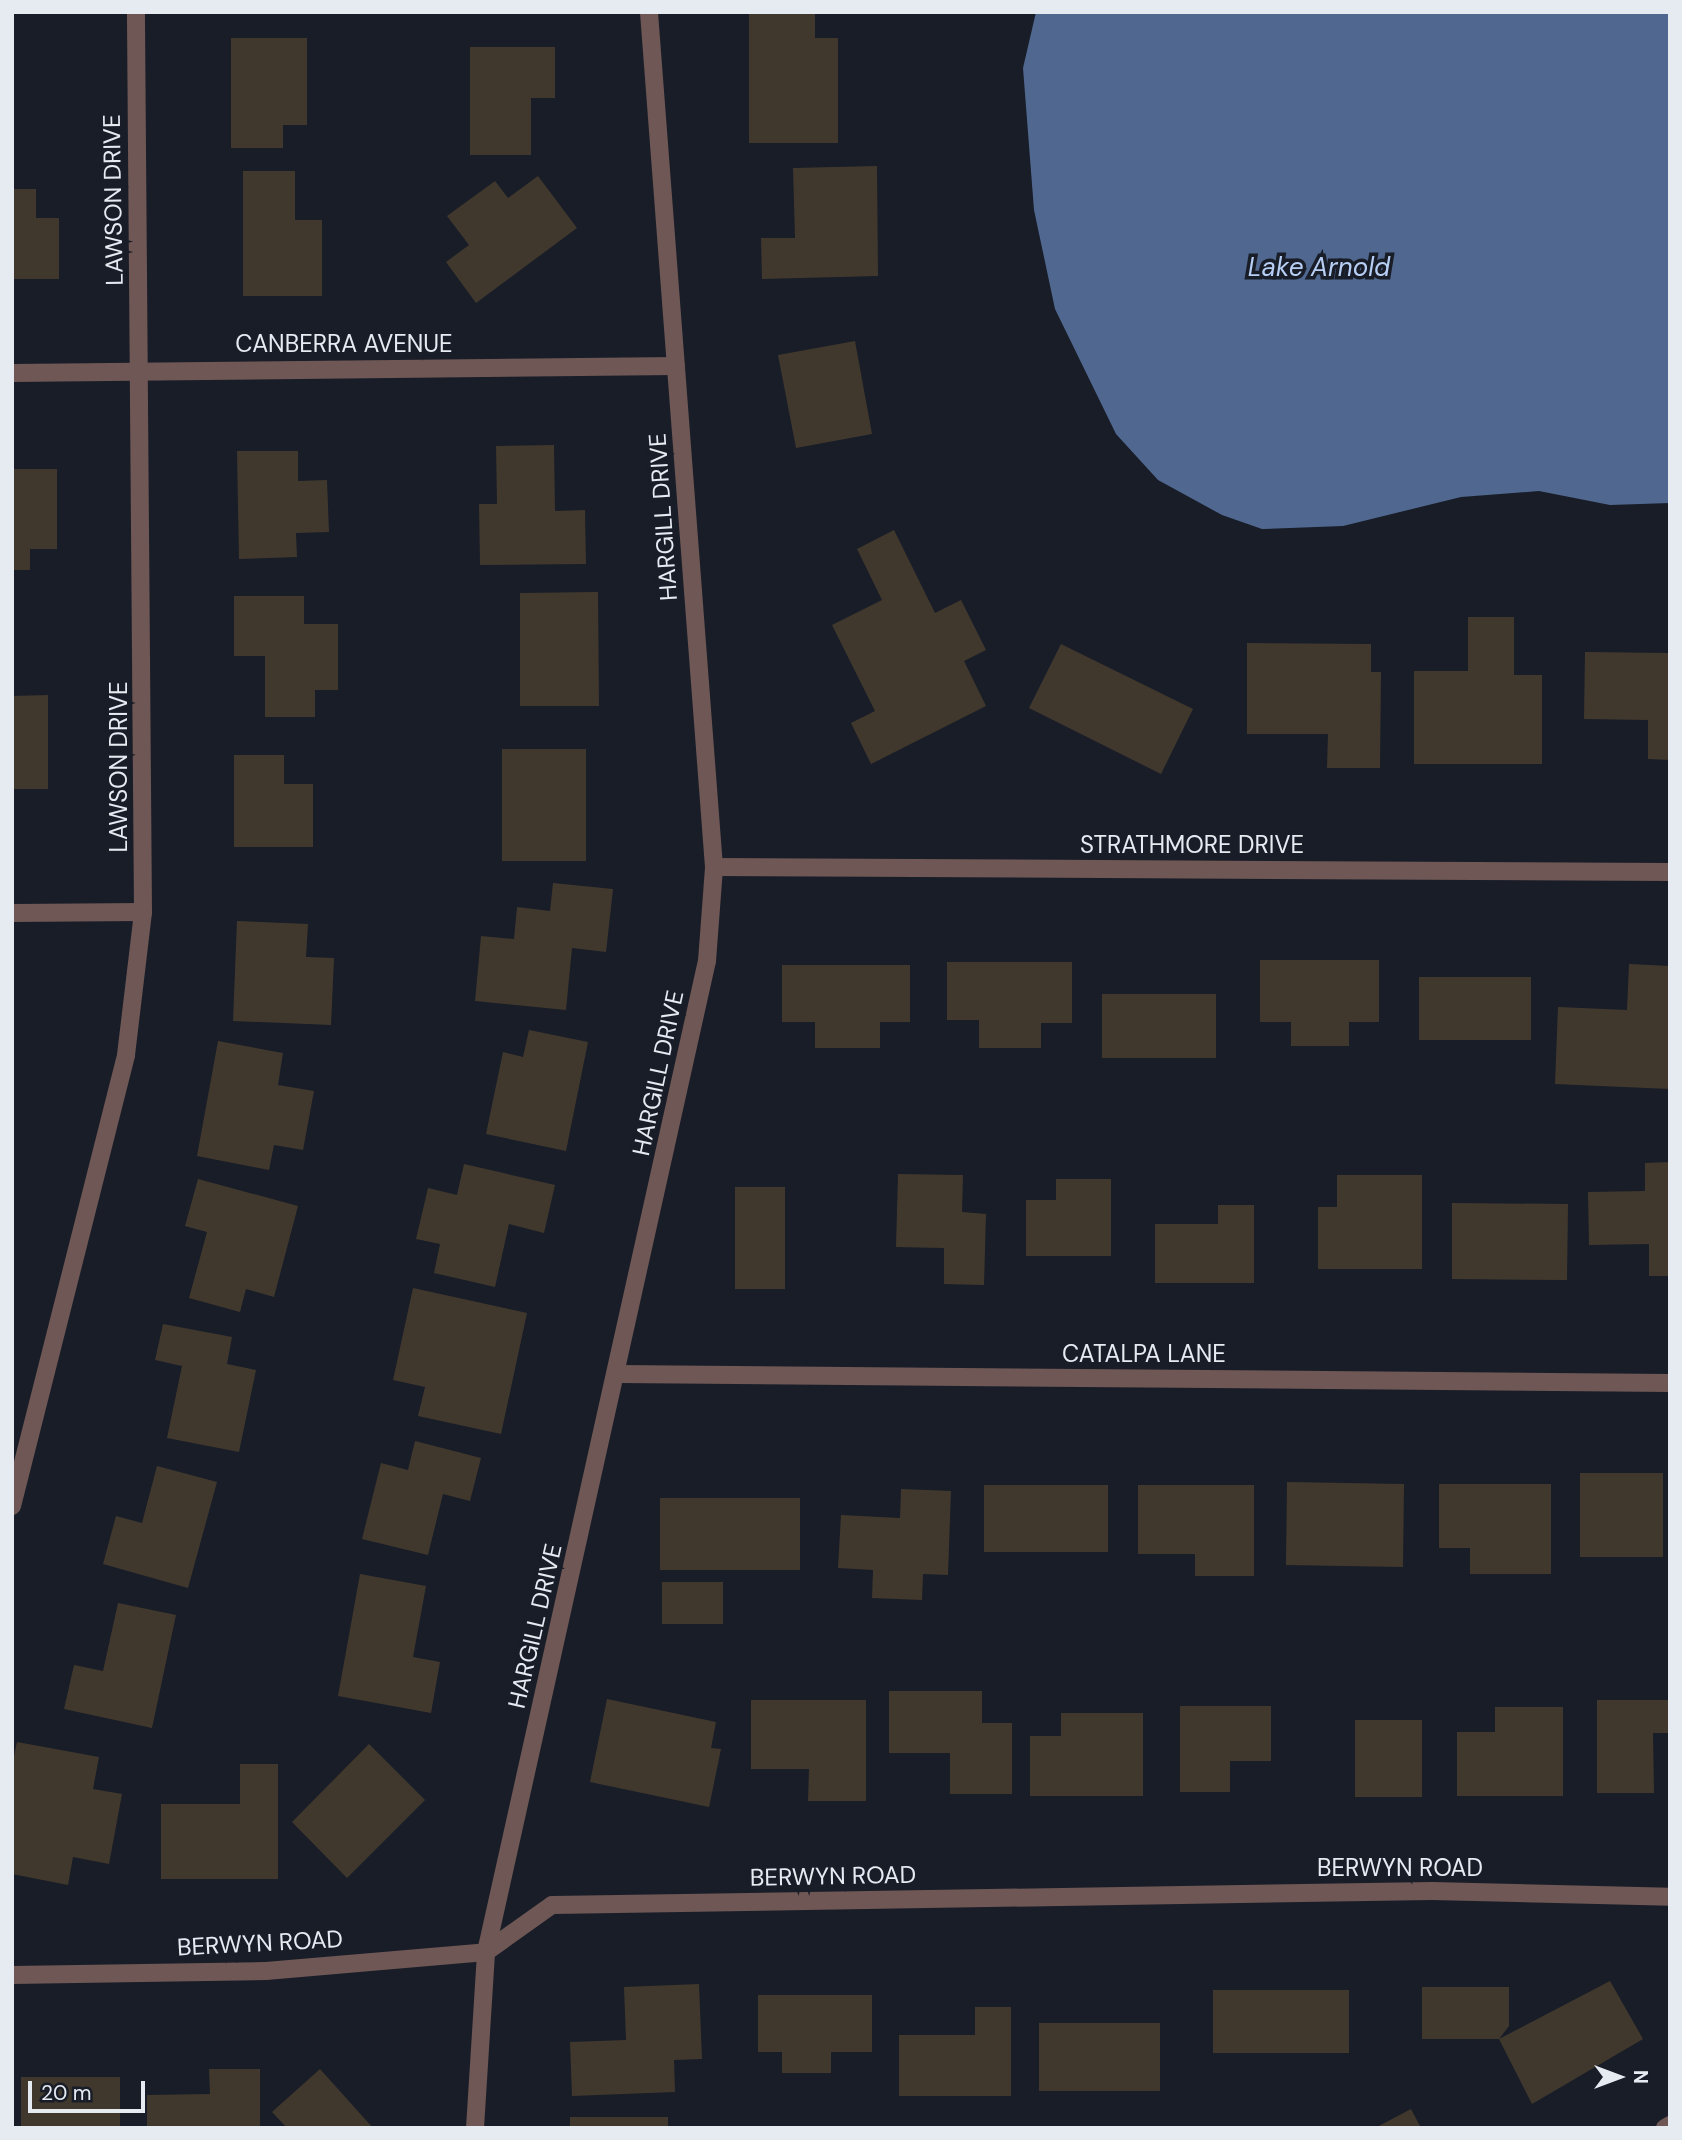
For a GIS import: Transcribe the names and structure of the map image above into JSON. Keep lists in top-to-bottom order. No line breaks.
{"streets":{"street":["LAWSON DRIVE","CANBERRA AVENUE","HARGILL DRIVE","STRATHMORE DRIVE","CATALPA LANE","BERWYN ROAD"]},"crossings":[["LAWSON DRIVE","CANBERRA AVENUE"],["CANBERRA AVENUE","HARGILL DRIVE"],["HARGILL DRIVE","STRATHMORE DRIVE"],["HARGILL DRIVE","CATALPA LANE"],["HARGILL DRIVE","BERWYN ROAD"]],"water":["Lake Arnold"],"scale_bar":"20 m","north":"right"}
